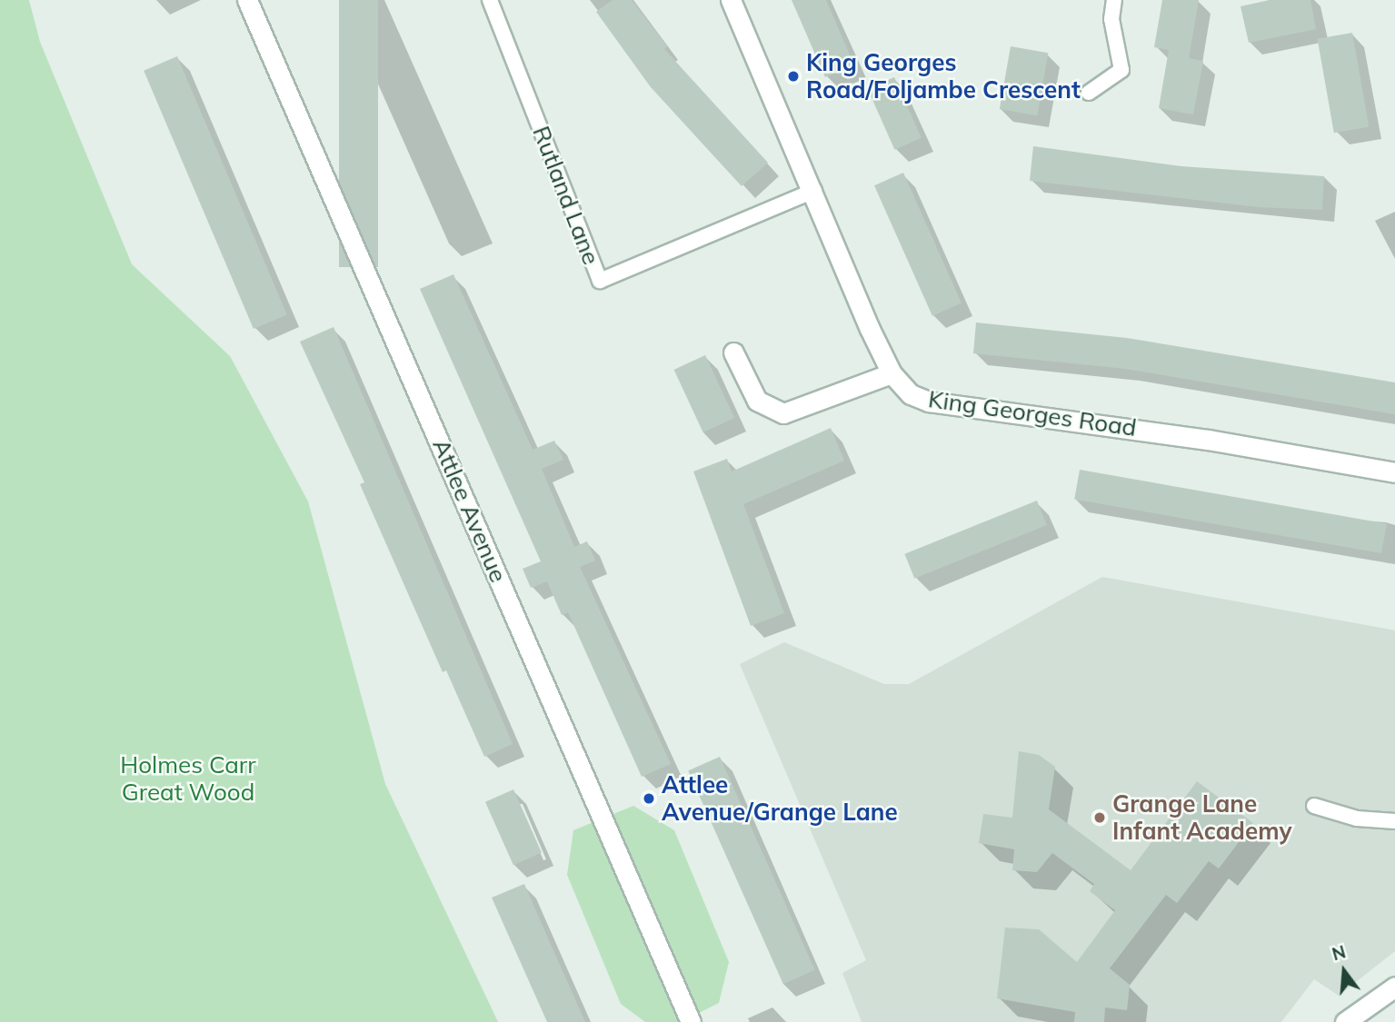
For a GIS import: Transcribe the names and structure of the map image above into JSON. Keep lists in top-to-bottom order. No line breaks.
{"streets":{"street":["King Georges Road","Attlee Avenue"],"lane":["Rutland Lane"]},"crossings":[["Rutland Lane","King Georges Road"]],"parks":["Holmes Carr Great Wood"],"places":["King Georges Road/Foljambe Crescent","Attlee Avenue/Grange Lane","Grange Lane Infant Academy"],"north":"top"}
